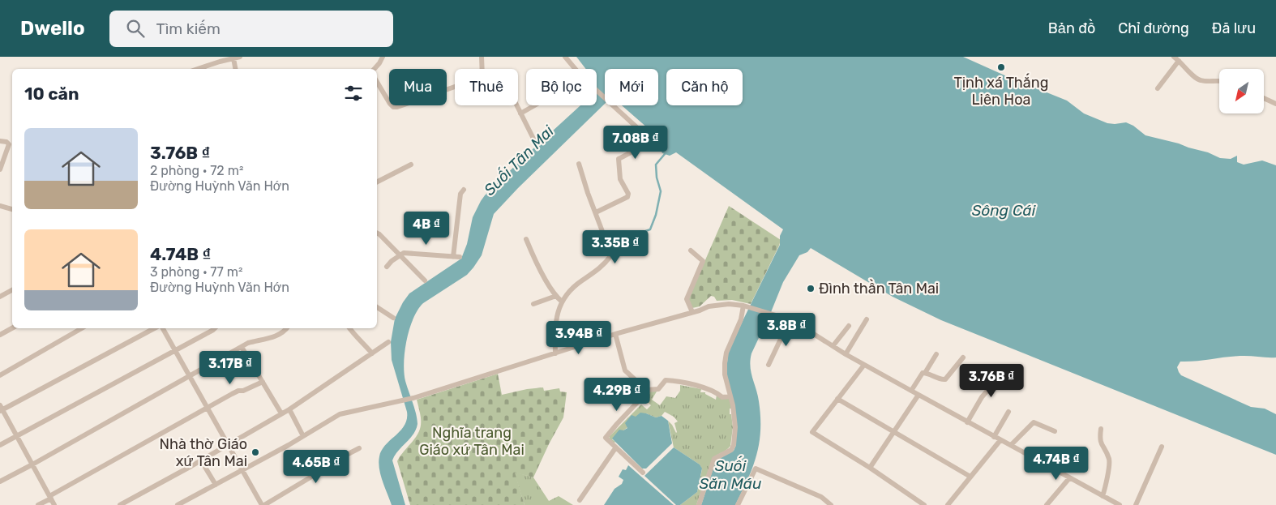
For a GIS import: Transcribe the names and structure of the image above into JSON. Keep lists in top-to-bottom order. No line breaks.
{"water":["Suối Tân Mai","Sông Cái","Suối Săn Máu"],"parks":["Nghĩa trang Giáo xứ Tân Mai"],"places":["Tịnh xá Thắng Liên Hoa","Đình thần Tân Mai","Nhà thờ Giáo xứ Tân Mai"],"north":"bottom left","page":{"header":"Dwello","search":"Tìm kiếm","nav":["Bản đồ","Chỉ đường","Đã lưu"],"chip":["Mua","Thuê","Bộ lọc","Mới","Căn hộ"],"heading":"10 căn","list":[{"name":"3.76B ₫","note":"2 phòng · 72 m² · Đường Huỳnh Văn Hớn"},{"name":"4.74B ₫","note":"3 phòng · 77 m² · Đường Huỳnh Văn Hớn"}],"price":["7.08B ₫","4B ₫","3.35B ₫","3.8B ₫","3.94B ₫","3.17B ₫","3.76B ₫","4.29B ₫","4.74B ₫","4.65B ₫"]}}
